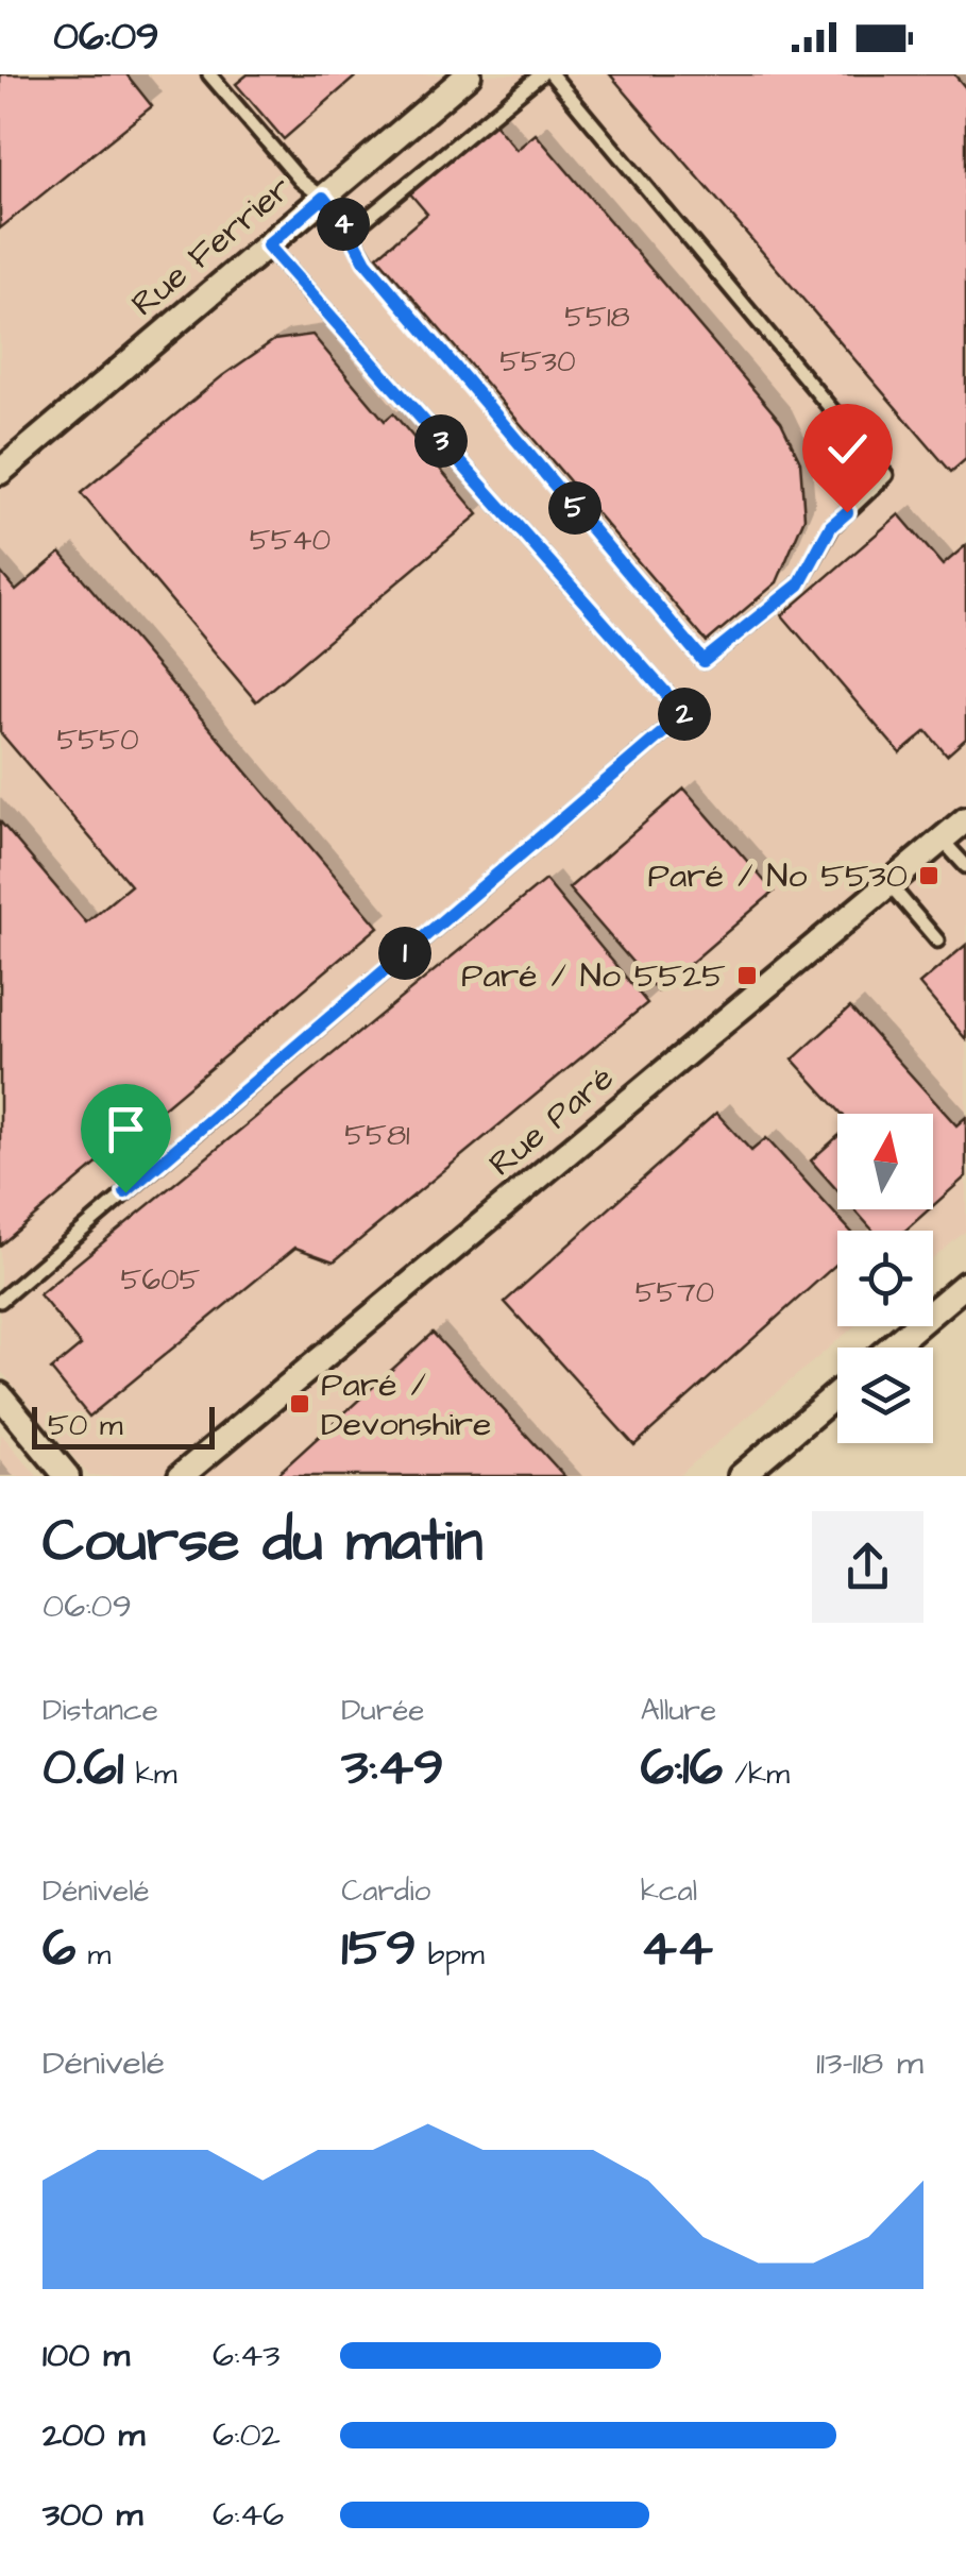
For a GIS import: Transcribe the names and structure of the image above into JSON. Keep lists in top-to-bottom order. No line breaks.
{"streets":{"street":["Rue Ferrier","Rue Paré"]},"places":{"transit":["Paré / No 5530","Paré / No 5525","Paré / Devonshire"]},"house_numbers":["5518","5530","5540","5550","5581","5605","5570"],"scale_bar":"50 m","north":"top","page":{"status":"06:09","pins":["4","3","5","2","1"],"scale":"50 m","heading":["Course du matin","06:09"],"stats":[["Distance","0.61 km"],["Durée","3:49"],["Allure","6:16 /km"],["Dénivelé","6 m"],["Cardio","159 bpm"],["kcal","44"]],"chart":["Dénivelé","113–118 m"],"list":[{"name":"100 m","note":"6:43"},{"name":"200 m","note":"6:02"},{"name":"300 m","note":"6:46"}]}}
